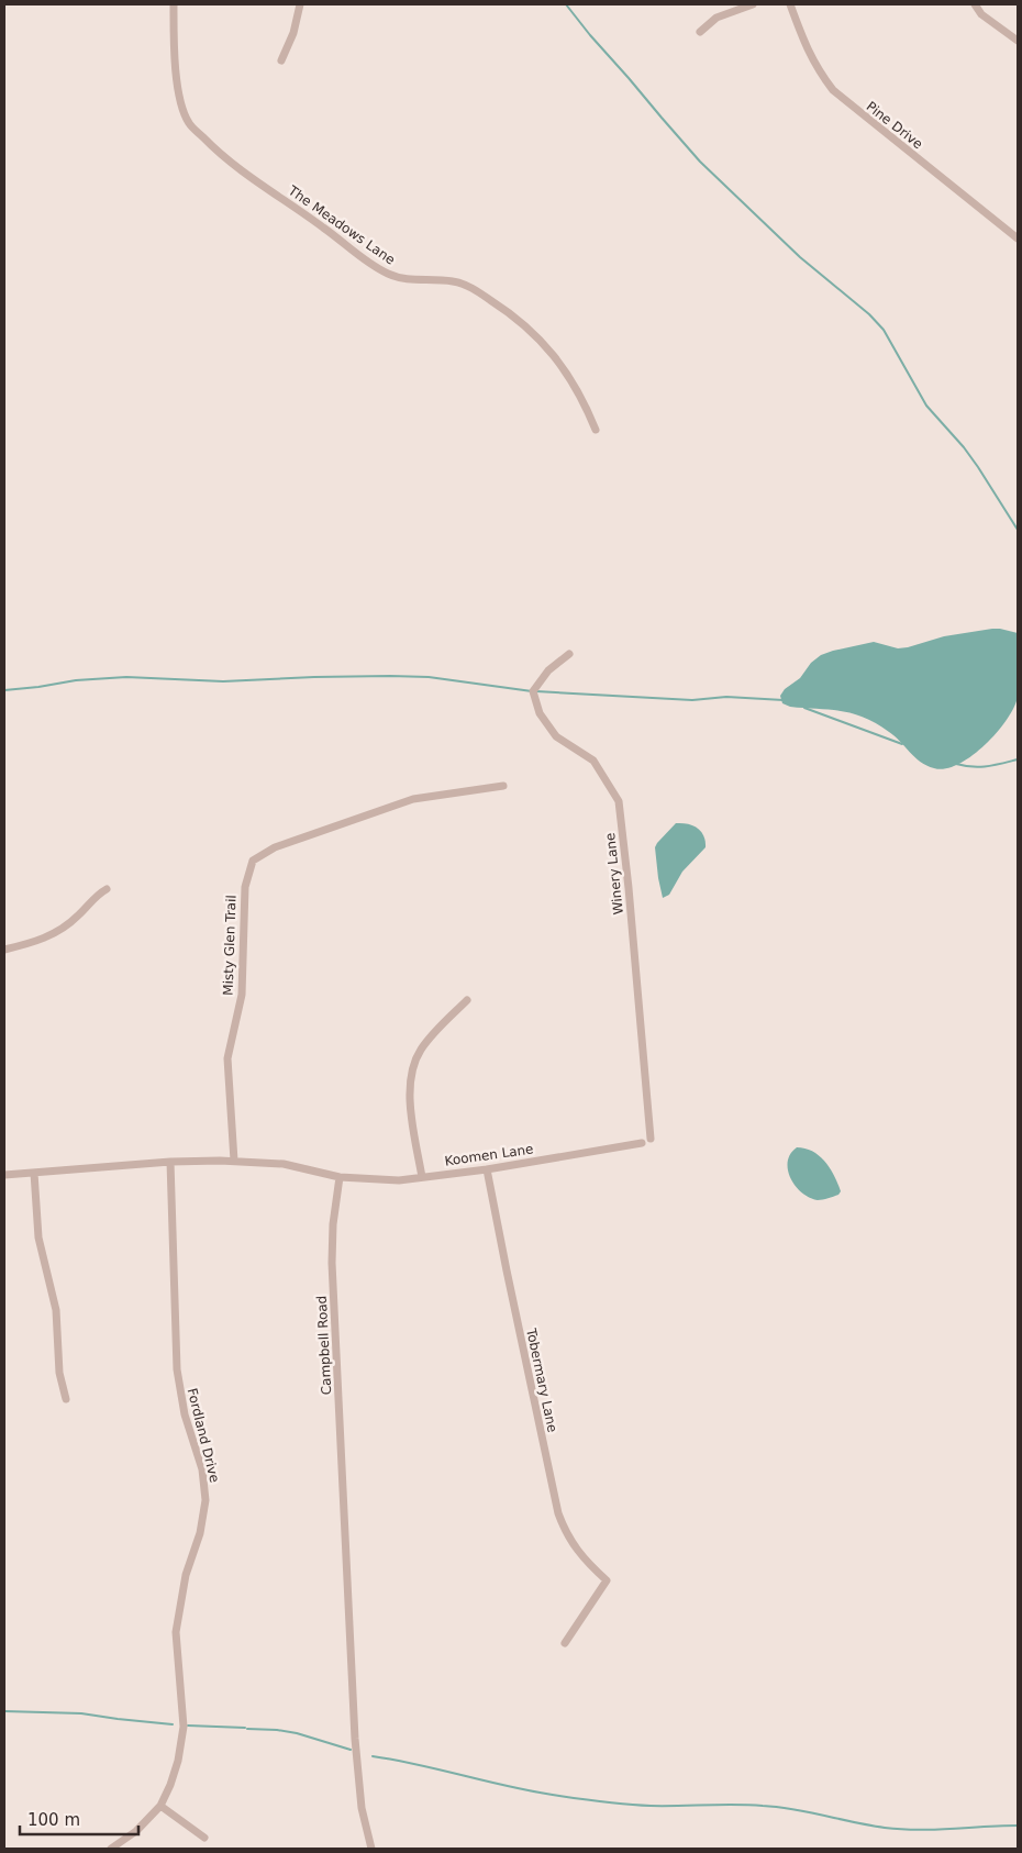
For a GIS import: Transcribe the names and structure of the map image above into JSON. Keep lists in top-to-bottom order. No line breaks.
{"streets":{"street":["Pine Drive","The Meadows Lane","Winery Lane","Misty Glen Trail","Koomen Lane","Campbell Road","Tobermary Lane","Fordland Drive"]},"crossings":[["Koomen Lane","Campbell Road"],["Koomen Lane","Tobermary Lane"]],"scale_bar":"100 m"}
